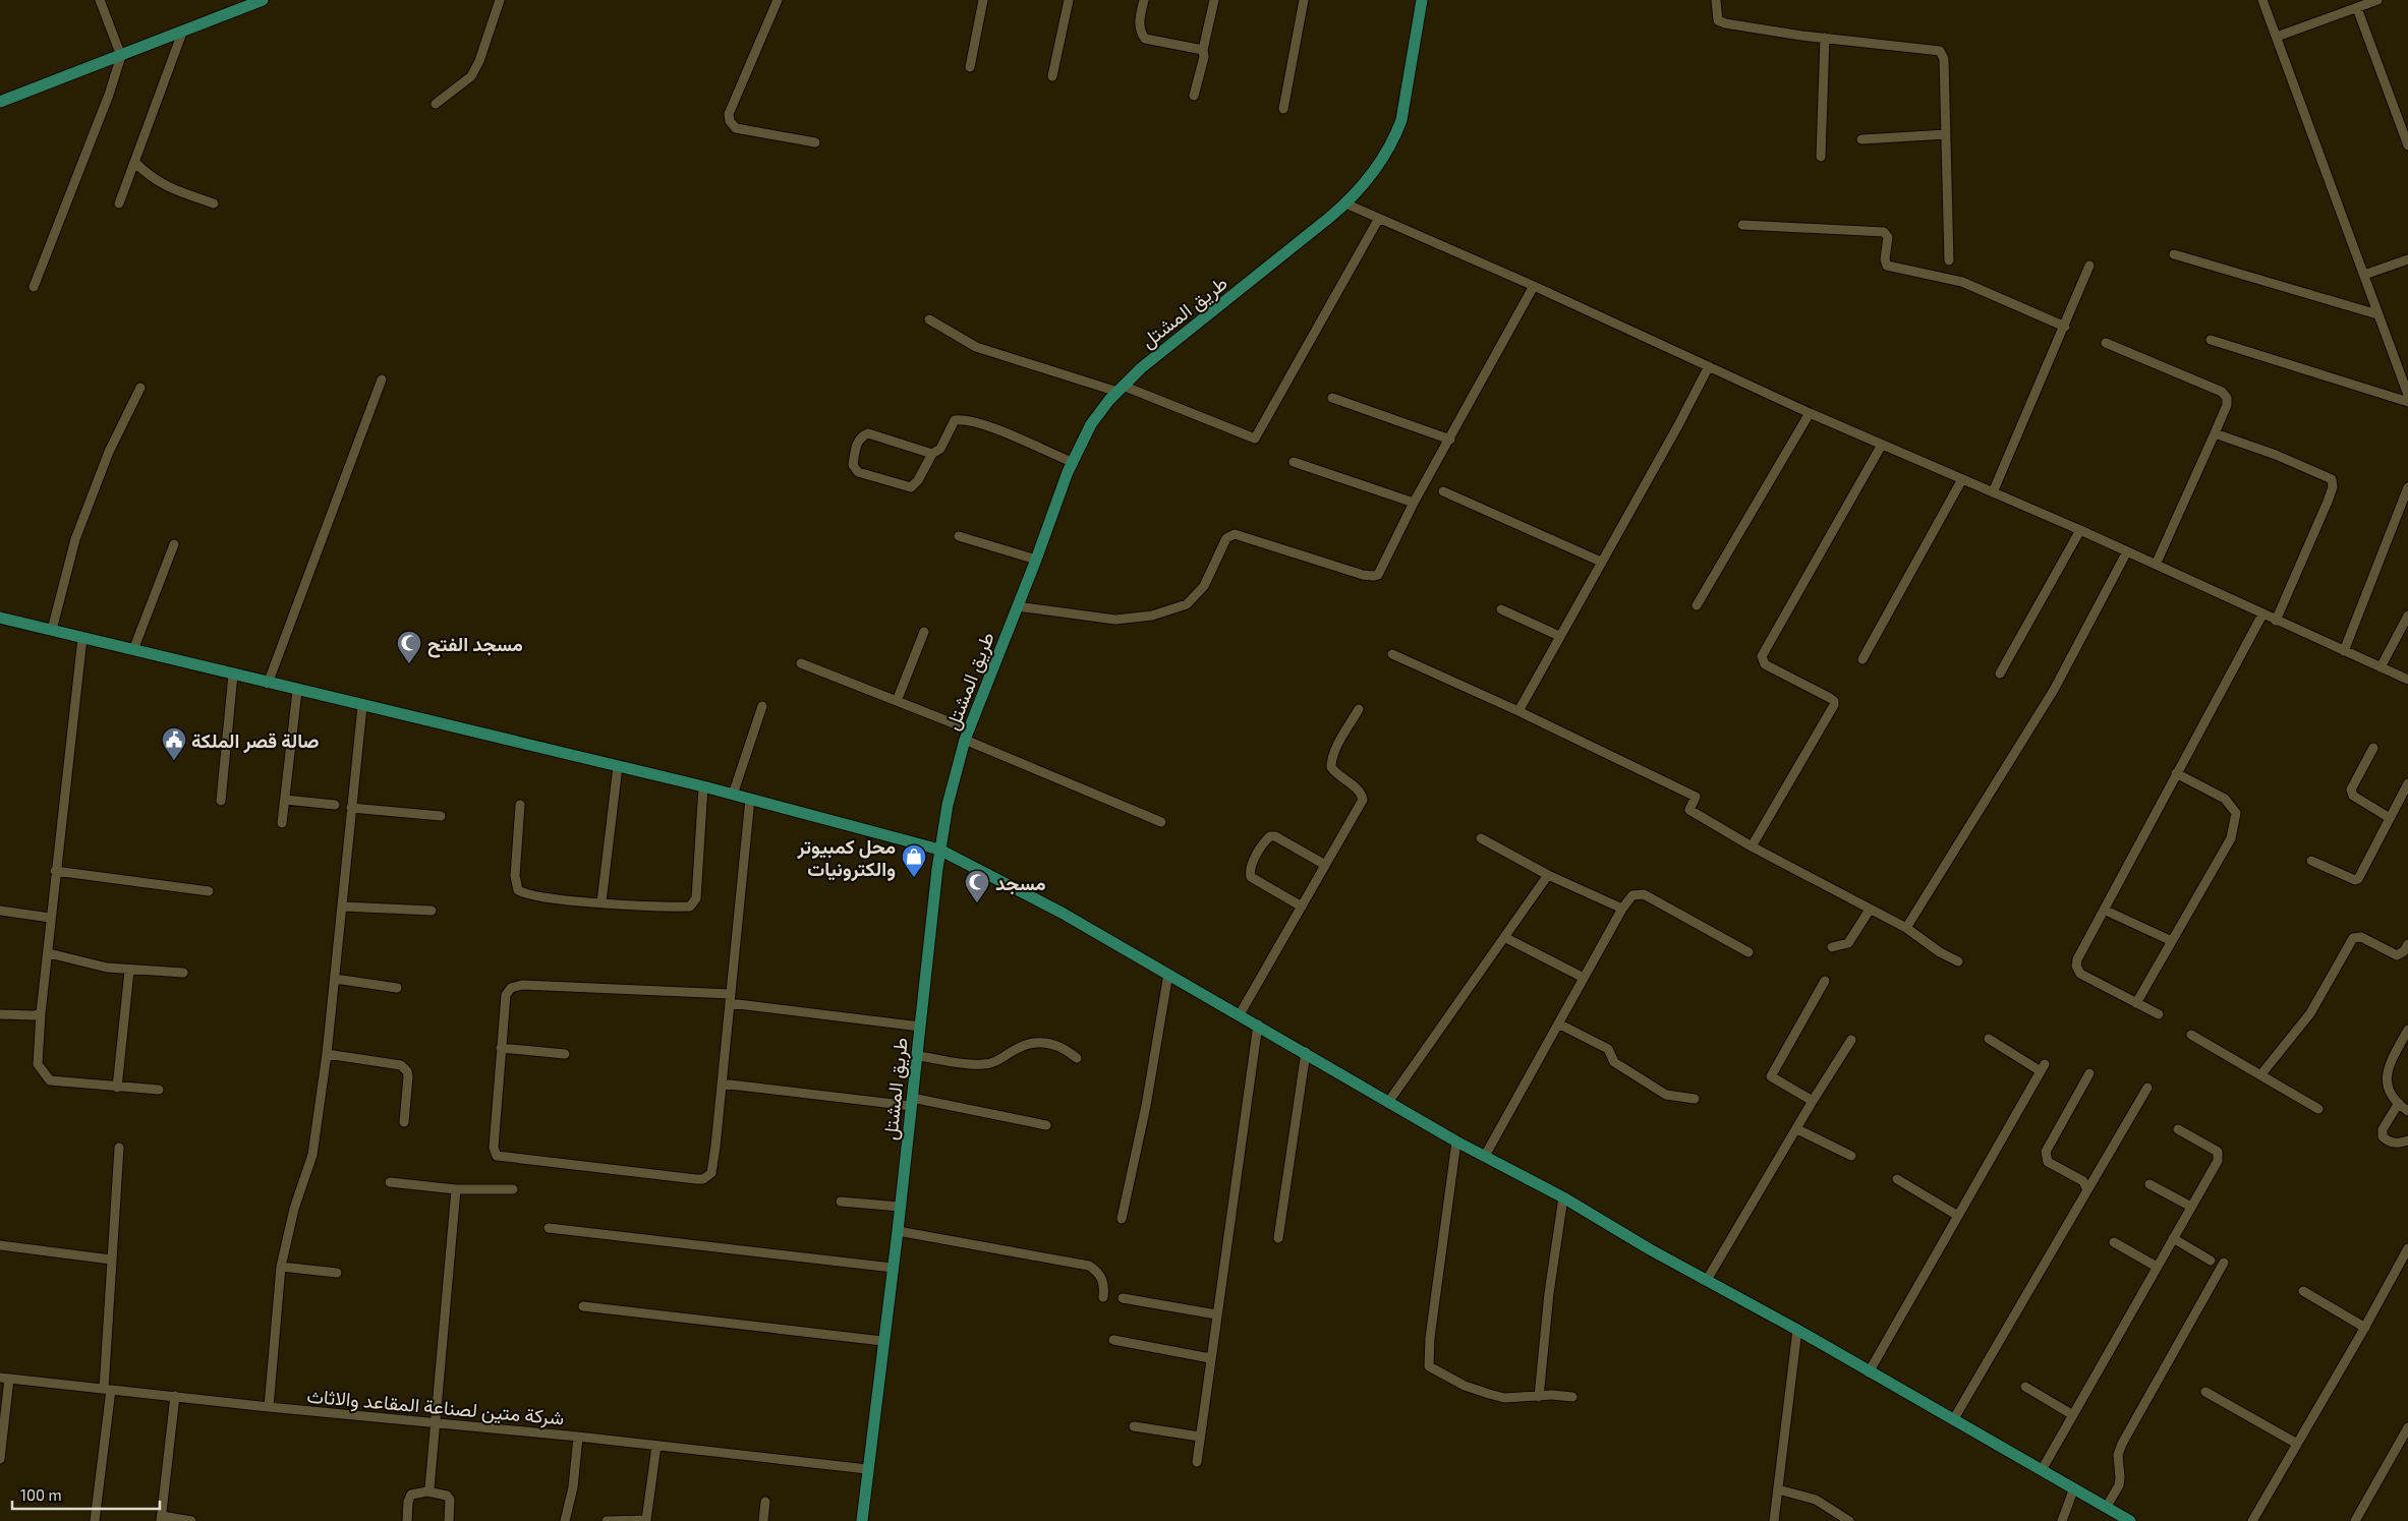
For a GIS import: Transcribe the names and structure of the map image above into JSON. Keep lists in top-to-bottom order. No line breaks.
{"streets":{"main road":["طريق المشتل"],"street":["شركة متين لصناعة المقاعد والاثاث"]},"crossings":[["طريق المشتل","شركة متين لصناعة المقاعد والاثاث"]],"places":{"mosque":["مسجد الفتح","مسجد"],"public building":["صالة قصر الملكة"],"shop":["محل كمبيوتر والكترونيات"]},"scale_bar":"100 m"}
